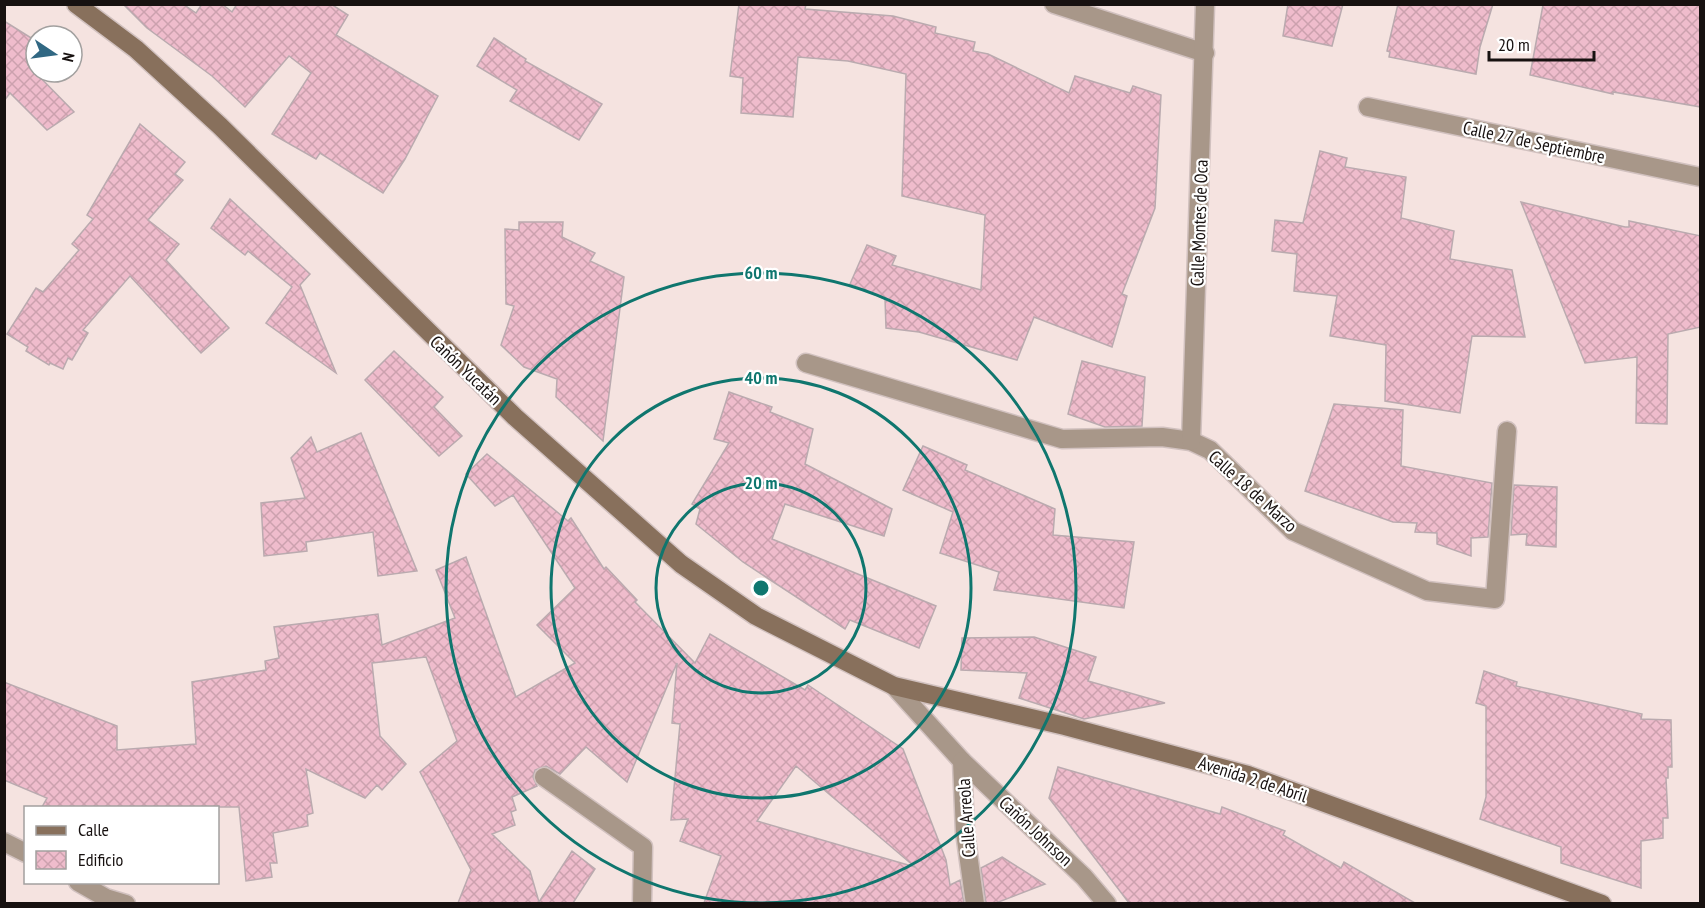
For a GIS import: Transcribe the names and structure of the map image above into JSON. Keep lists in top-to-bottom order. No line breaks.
{"streets":{"street":["Calle 27 de Septiembre","Calle Montes de Oca","Cañón Yucatán","Calle 18 de Marzo","Avenida 2 de Abril","Calle Arreola","Cañón Johnson"]},"crossings":[["Calle Montes de Oca","Calle 18 de Marzo"],["Cañón Yucatán","Avenida 2 de Abril"],["Cañón Yucatán","Calle Arreola"],["Avenida 2 de Abril","Calle Arreola"],["Calle Arreola","Cañón Johnson"]],"legend":["Calle","Edificio"],"scale_bar":"20 m","north":"right","rings":["60 m","40 m","20 m"]}
